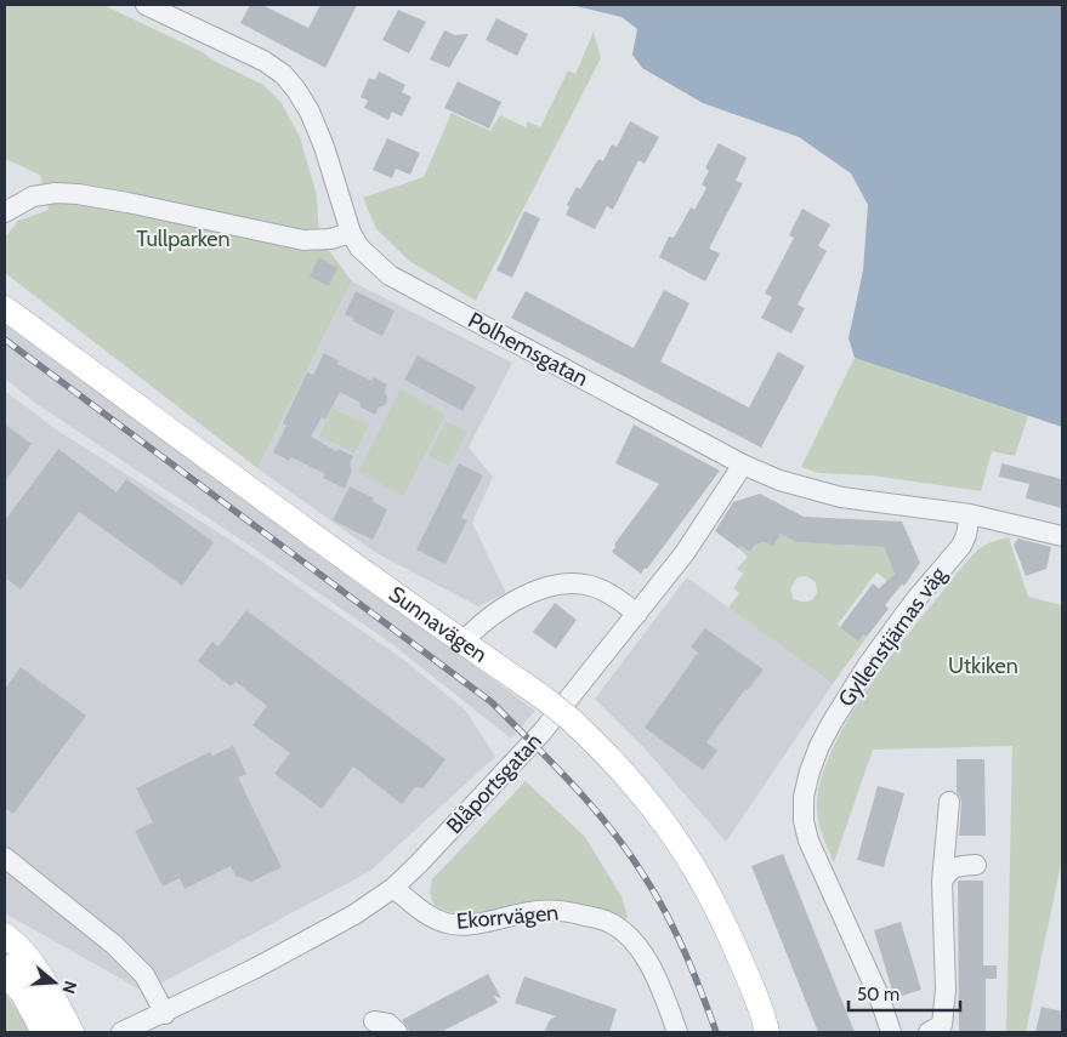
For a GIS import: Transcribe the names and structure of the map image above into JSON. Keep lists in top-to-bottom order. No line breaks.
{"streets":{"main road":["Sunnavägen"],"street":["Polhemsgatan","Gyllenstjärnas väg","Blåportsgatan","Ekorrvägen"]},"crossings":[["Polhemsgatan","Gyllenstjärnas väg"],["Polhemsgatan","Blåportsgatan"],["Blåportsgatan","Ekorrvägen"]],"parks":["Tullparken","Utkiken"],"scale_bar":"50 m","north":"right"}
